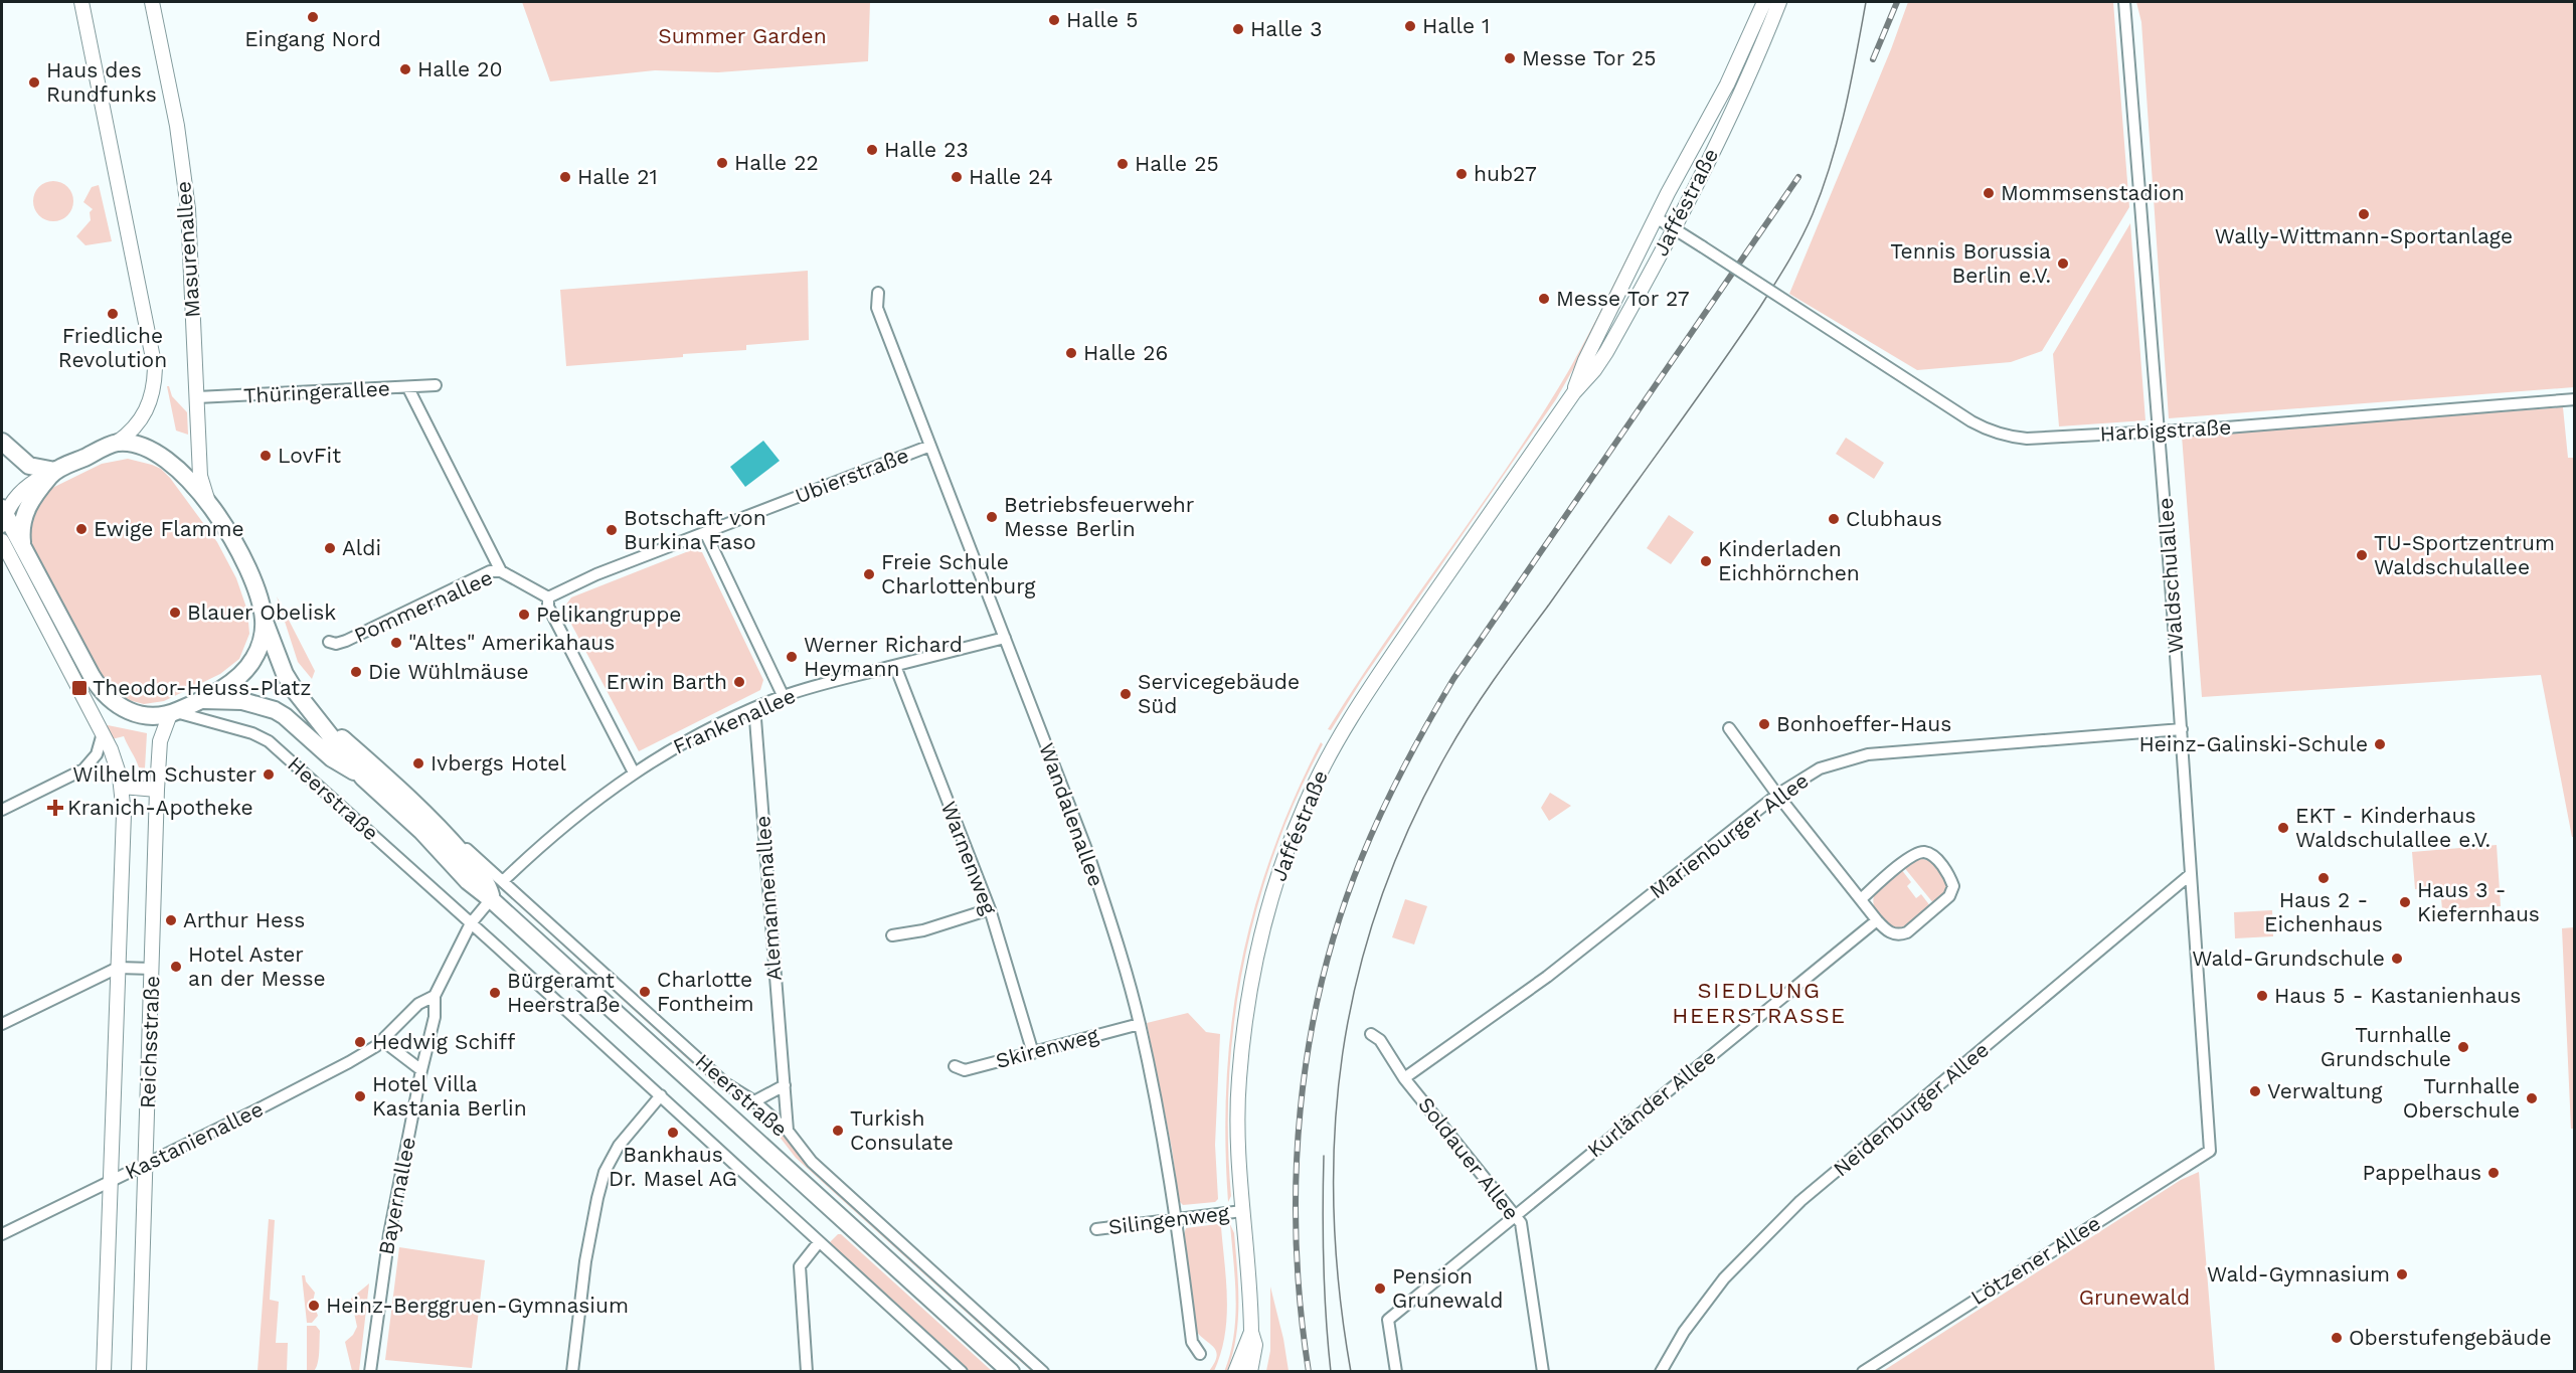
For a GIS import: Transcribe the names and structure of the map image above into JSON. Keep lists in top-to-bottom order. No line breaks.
{"streets":{"main road":["Jafféstraße","Masurenallee","Heerstraße","Reichsstraße"],"street":["Thüringerallee","Harbigstraße","Ubierstraße","Waldschulallee","Pommernallee","Frankenallee","Wandalenallee","Marienburger Allee","Warnenweg","Alemannenallee","Skirenweg","Kurländer Allee","Neidenburger Allee","Kastanienallee","Soldauer Allee","Bayernallee","Silingenweg","Lötzener Allee"]},"crossings":[["Jafféstraße","Harbigstraße"],["Jafféstraße","Silingenweg"],["Masurenallee","Thüringerallee"],["Harbigstraße","Waldschulallee"],["Ubierstraße","Pommernallee"],["Ubierstraße","Wandalenallee"],["Waldschulallee","Marienburger Allee"],["Waldschulallee","Neidenburger Allee"],["Waldschulallee","Lötzener Allee"],["Frankenallee","Heerstraße"],["Frankenallee","Wandalenallee"],["Frankenallee","Warnenweg"],["Frankenallee","Alemannenallee"],["Heerstraße","Alemannenallee"],["Heerstraße","Reichsstraße"],["Heerstraße","Bayernallee"],["Wandalenallee","Skirenweg"],["Wandalenallee","Silingenweg"],["Marienburger Allee","Soldauer Allee"],["Warnenweg","Skirenweg"],["Reichsstraße","Kastanienallee"],["Kurländer Allee","Soldauer Allee"],["Kastanienallee","Bayernallee"]],"districts":["SIEDLUNG HEERSTRASSE"],"parks":["Summer Garden","Grunewald"],"places":{"other":["Eingang Nord","Halle 5","Halle 1","Halle 3","Messe Tor 25","Halle 20","Haus des Rundfunks","Halle 23","Halle 22","Halle 25","hub27","Halle 21","Halle 24","Mommsenstadion","Wally-Wittmann-Sportanlage","Tennis Borussia Berlin e.V.","Messe Tor 27","Friedliche Revolution","Halle 26","LovFit","Betriebsfeuerwehr Messe Berlin","Clubhaus","Ewige Flamme","Botschaft von Burkina Faso","Aldi","TU-Sportzentrum Waldschulallee","Kinderladen Eichhörnchen","Freie Schule Charlottenburg","Blauer Obelisk","Pelikangruppe","\"Altes\" Amerikahaus","Werner Richard Heymann","Die Wühlmäuse","Erwin Barth","Servicegebäude Süd","Bonhoeffer-Haus","Heinz-Galinski-Schule","Ivbergs Hotel","Wilhelm Schuster","EKT - Kinderhaus Waldschulallee e.V.","Haus 2 - Eichenhaus","Haus 3 - Kiefernhaus","Arthur Hess","Wald-Grundschule","Hotel Aster an der Messe","Charlotte Fontheim","Bürgeramt Heerstraße","Haus 5 - Kastanienhaus","Hedwig Schiff","Turnhalle Grundschule","Verwaltung","Hotel Villa Kastania Berlin","Turnhalle Oberschule","Turkish Consulate","Bankhaus Dr. Masel AG","Pappelhaus","Wald-Gymnasium","Pension Grunewald","Heinz-Berggruen-Gymnasium","Oberstufengebäude"],"transit":["Theodor-Heuss-Platz"],"health":["Kranich-Apotheke"]}}
